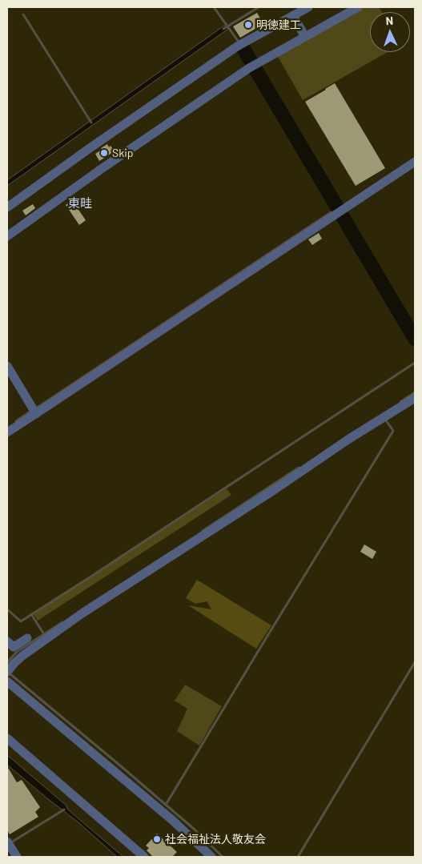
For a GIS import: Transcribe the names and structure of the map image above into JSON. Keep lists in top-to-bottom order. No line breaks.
{"districts":["東畦"],"places":["明徳建工","Skip","社会福祉法人敬友会"],"north":"top"}
